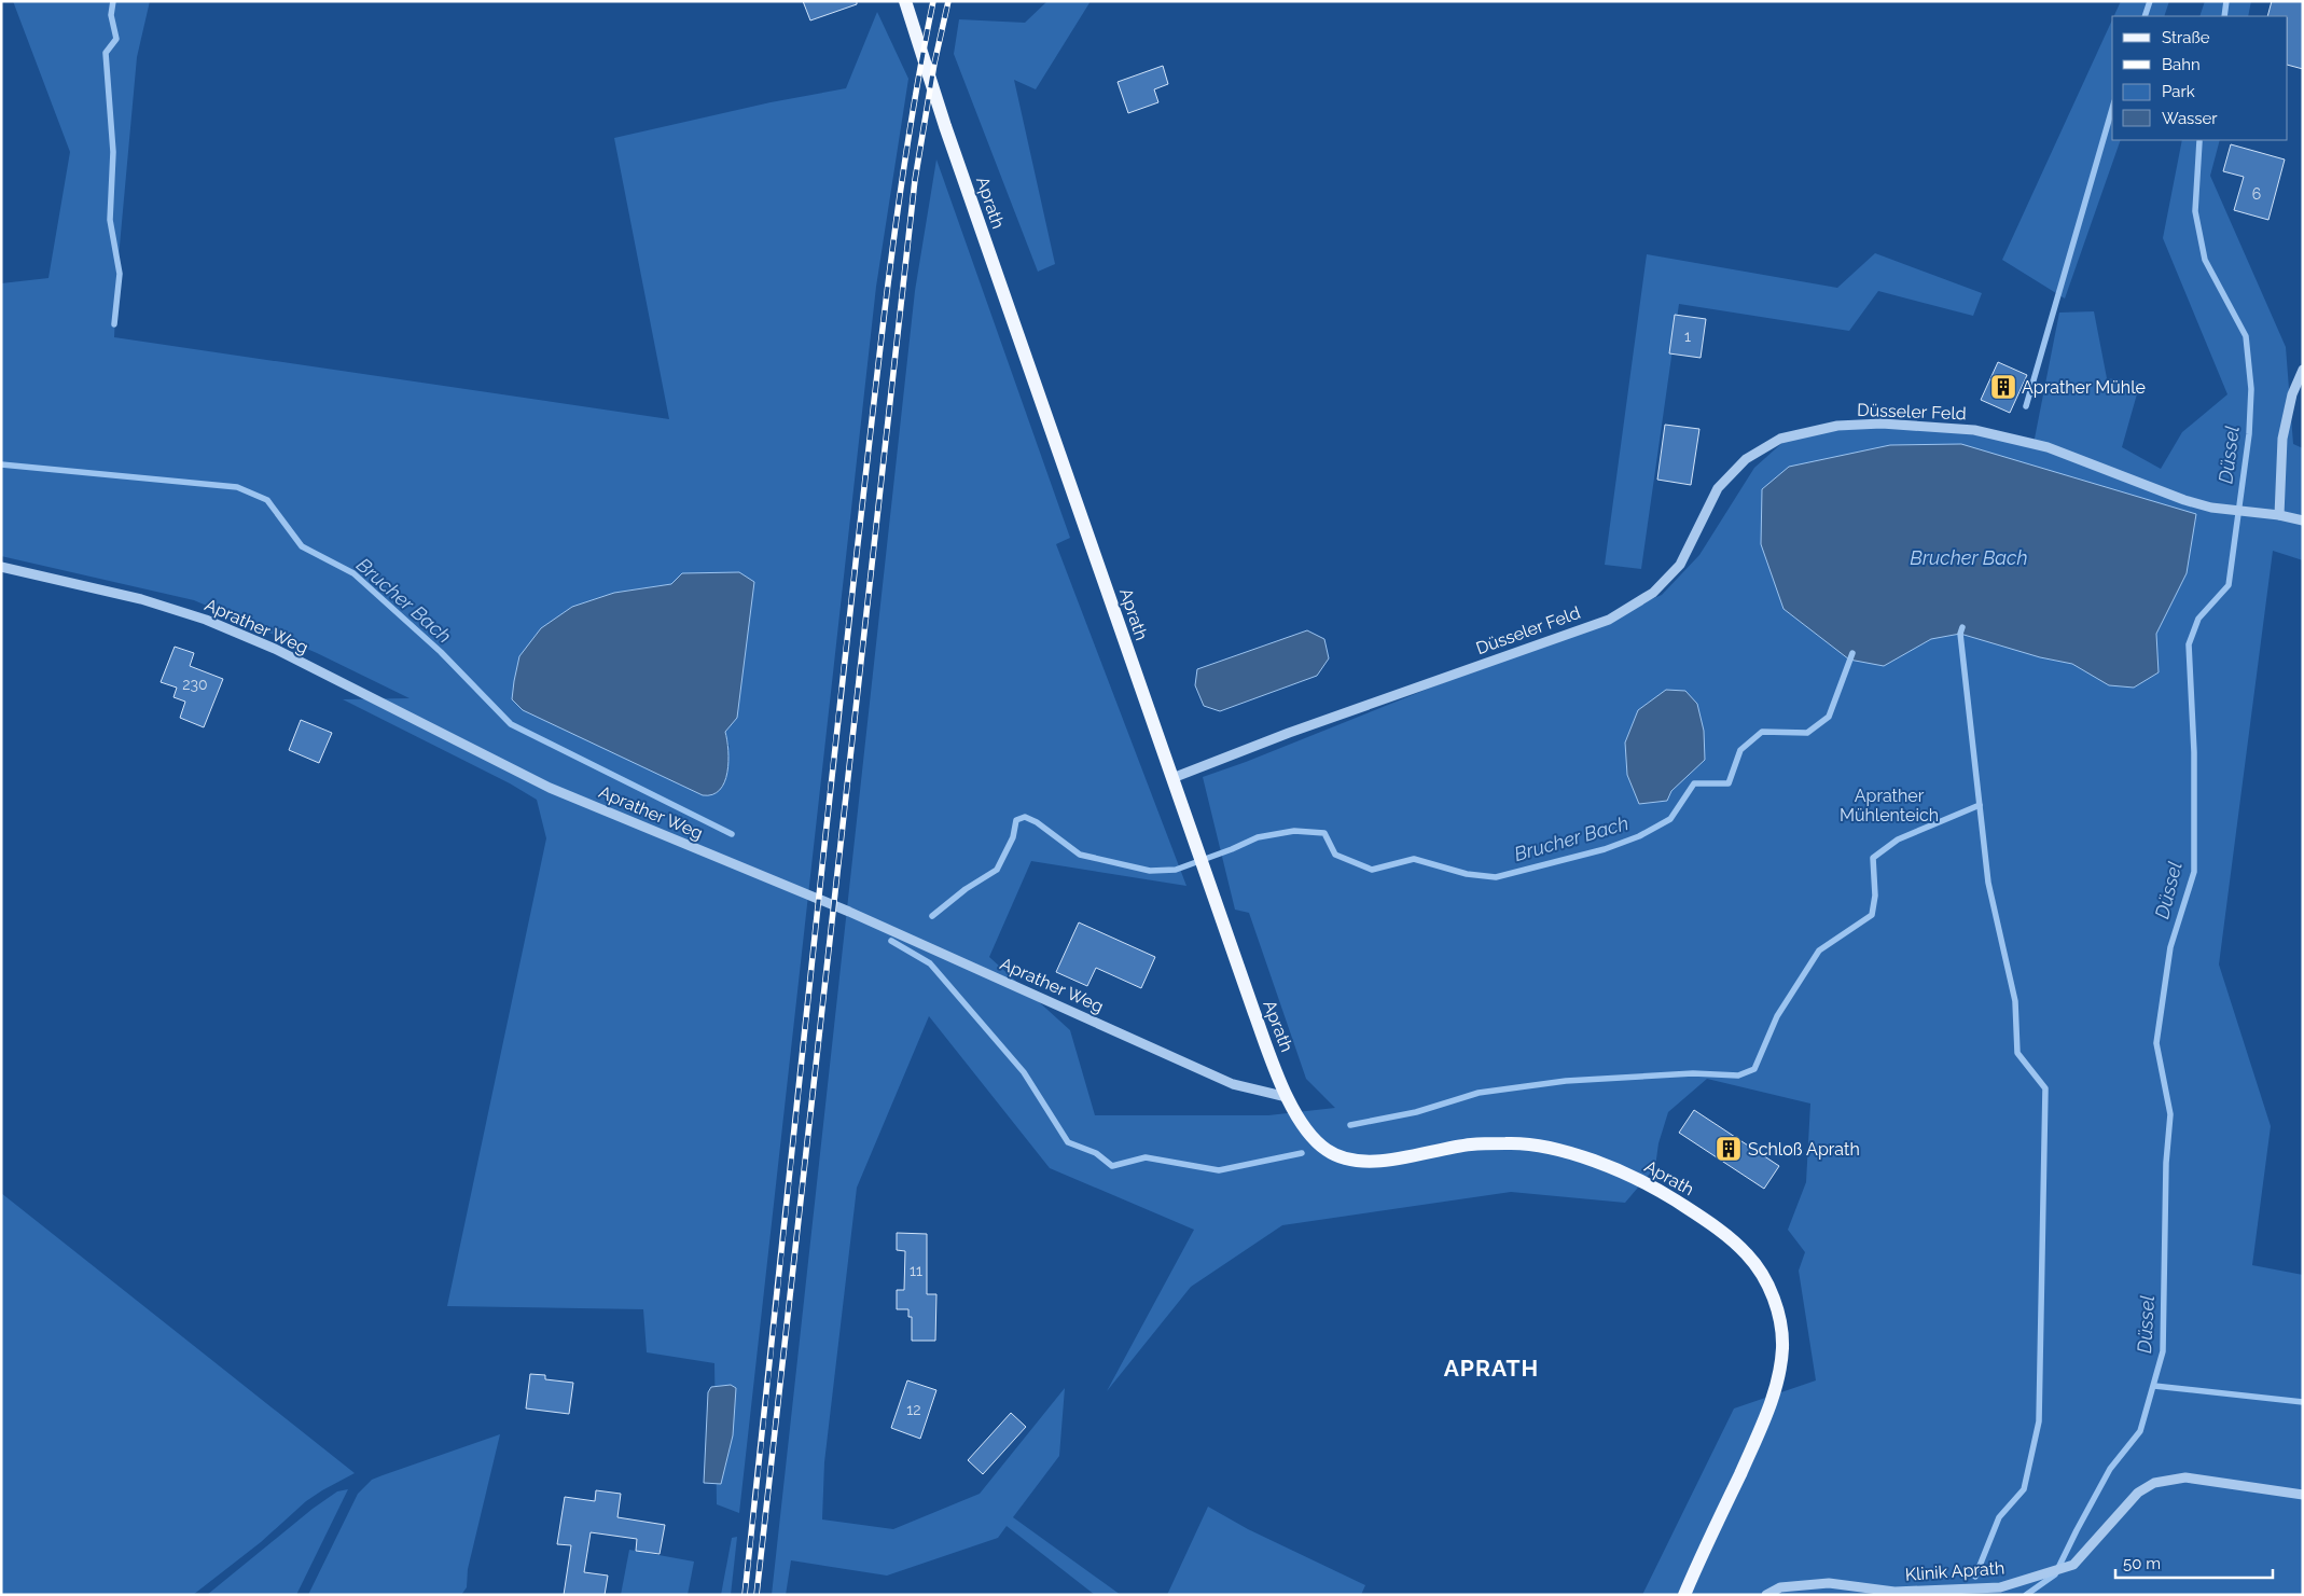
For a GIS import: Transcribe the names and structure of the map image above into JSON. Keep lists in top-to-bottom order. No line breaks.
{"streets":{"main road":["Aprath"],"street":["Düsseler Feld","Aprather Weg","Klinik Aprath"]},"crossings":[["Aprath","Düsseler Feld"],["Aprath","Aprather Weg"]],"districts":["APRATH"],"water":["Düssel","Brucher Bach"],"parks":["Aprather Mühlenteich"],"places":{"building":["Aprather Mühle","Schloß Aprath"]},"house_numbers":["6","1","230","11","12"],"legend":["Straße","Bahn","Park","Wasser"],"scale_bar":"50 m"}
